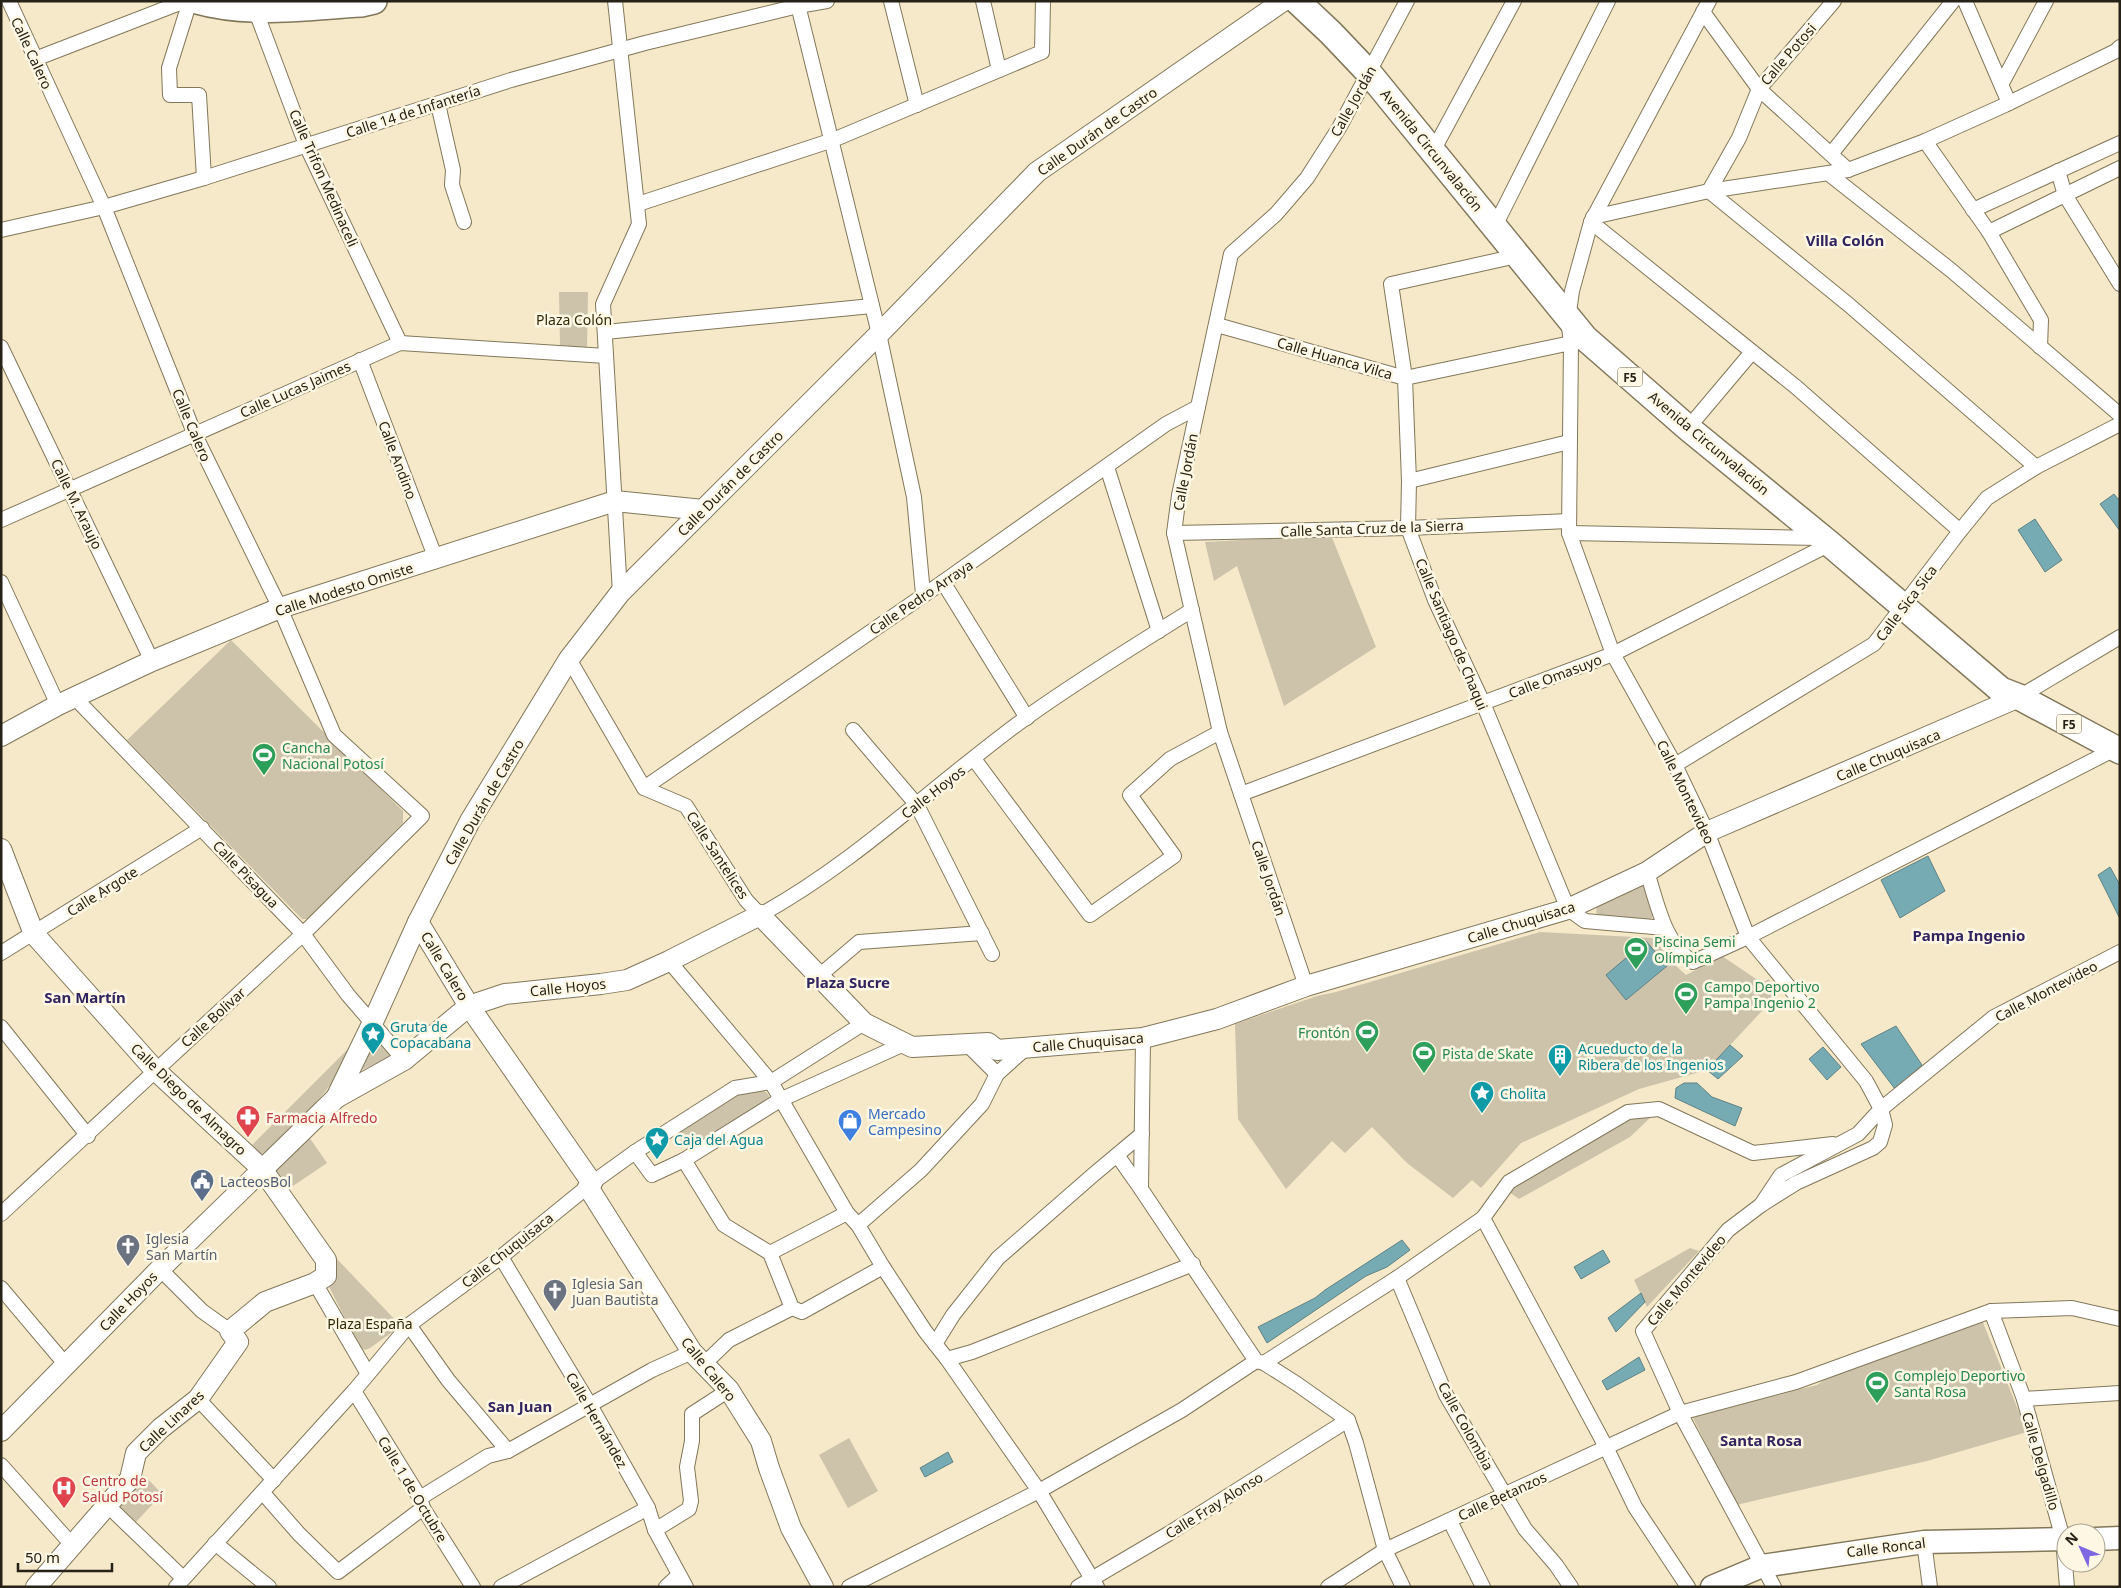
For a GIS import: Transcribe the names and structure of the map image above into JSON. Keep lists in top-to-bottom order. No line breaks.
{"streets":{"highway":["Avenida Circunvalación","F5"],"main road":["Calle Calero","Calle Durán de Castro","Calle Modesto Omiste","Calle Chuquisaca","Calle Hoyos","Calle Santelices","Calle Diego de Almagro","Calle Linares","Calle Roncal"],"street":["Calle Potosi","Calle Jordán","Calle 14 de Infantería","Calle Trifon Medinaceli","Calle Huanca Vilca","Calle Lucas Jaimes","Calle Andino","Calle M. Araujo","Calle Santa Cruz de la Sierra","Calle Pedro Arraya","Calle Sica Sica","Calle Santiago de Chaqui","Calle Omasuyo","Calle Montevideo","Calle Pisagua","Calle Argote","Calle Bolivar","Calle Hernández","Calle Colombia","Calle Delgadillo","Calle 1 de Octubre","Calle Betanzos","Calle Fray Alonso"]},"crossings":[["Calle Calero","Calle 14 de Infantería"],["Calle Calero","Calle Durán de Castro"],["Calle Calero","Calle Lucas Jaimes"],["Calle Calero","Calle Modesto Omiste"],["Calle Calero","Calle Chuquisaca"],["Calle Calero","Calle Hoyos"],["Calle Calero","Calle Bolivar"],["Calle Jordán","Avenida Circunvalación"],["Calle Jordán","Calle Huanca Vilca"],["Calle Jordán","Calle Santa Cruz de la Sierra"],["Calle Jordán","Calle Pedro Arraya"],["Calle Jordán","Calle Omasuyo"],["Calle Jordán","Calle Chuquisaca"],["Calle Jordán","Calle Hoyos"],["Calle 14 de Infantería","Calle Trifon Medinaceli"],["Calle Durán de Castro","Calle Modesto Omiste"],["Calle Durán de Castro","Calle Hoyos"],["Calle Durán de Castro","Calle Pisagua"],["Avenida Circunvalación","Calle Huanca Vilca"],["Avenida Circunvalación","Calle Santa Cruz de la Sierra"],["Avenida Circunvalación","Calle Sica Sica"],["Avenida Circunvalación","Calle Santiago de Chaqui"],["Avenida Circunvalación","Calle Omasuyo"],["Avenida Circunvalación","Calle Chuquisaca"],["Avenida Circunvalación","Calle Montevideo"],["Calle Trifon Medinaceli","Calle Lucas Jaimes"],["Calle Huanca Vilca","Calle Santiago de Chaqui"],["Calle Huanca Vilca","Calle Montevideo"],["Calle Lucas Jaimes","Calle Andino"],["Calle Lucas Jaimes","Calle M. Araujo"],["Calle Andino","Calle Modesto Omiste"],["Calle M. Araujo","Calle Modesto Omiste"],["Calle Santa Cruz de la Sierra","Calle Santiago de Chaqui"],["Calle Santa Cruz de la Sierra","Calle Omasuyo"],["Calle Santa Cruz de la Sierra","Calle Montevideo"],["Calle Modesto Omiste","Calle Pisagua"],["Calle Pedro Arraya","Calle Santelices"],["Calle Sica Sica","Calle Montevideo"],["Calle Santiago de Chaqui","Calle Omasuyo"],["Calle Santiago de Chaqui","Calle Chuquisaca"],["Calle Omasuyo","Calle Montevideo"],["Calle Chuquisaca","Calle Montevideo"],["Calle Chuquisaca","Calle Santelices"],["Calle Chuquisaca","Calle Hernández"],["Calle Chuquisaca","Calle 1 de Octubre"],["Calle Hoyos","Calle Santelices"],["Calle Hoyos","Calle Pisagua"],["Calle Hoyos","Calle Diego de Almagro"],["Calle Montevideo","Calle Betanzos"],["Calle Montevideo","Calle Roncal"],["Calle Pisagua","Calle Argote"],["Calle Pisagua","Calle Bolivar"],["Calle Argote","Calle Diego de Almagro"],["Calle Bolivar","Calle Diego de Almagro"],["Calle Colombia","Calle Betanzos"],["Calle Delgadillo","Calle Betanzos"]],"districts":["Villa Colón","Pampa Ingenio","Plaza Sucre","San Martín","San Juan","Santa Rosa"],"parks":["Plaza Colón","Plaza España"],"places":{"sports":["Cancha Nacional Potosí","Piscina Semi Olímpica","Campo Deportivo Pampa Ingenio 2","Frontón","Pista de Skate","Complejo Deportivo Santa Rosa"],"place":["Gruta de Copacabana","Cholita","Caja del Agua"],"building":["Acueducto de la Ribera de los Ingenios"],"pharmacy":["Farmacia Alfredo"],"shop":["Mercado Campesino"],"public building":["LacteosBol"],"church":["Iglesia San Martín","Iglesia San Juan Bautista"],"hospital":["Centro de Salud Potosí"]},"scale_bar":"50 m","north":"top left"}
